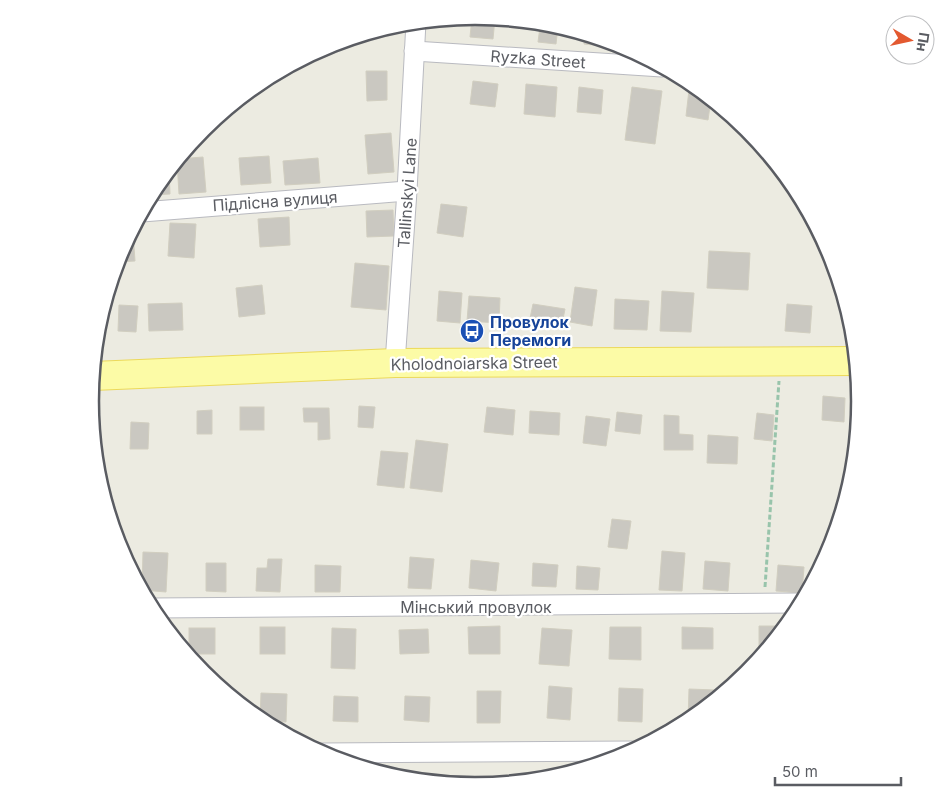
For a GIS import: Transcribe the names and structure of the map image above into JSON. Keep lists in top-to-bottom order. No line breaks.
{"streets":{"main road":["Kholodnoiarska Street"],"street":["Ryzka Street","Tallinskyi Lane","Підлісна вулиця","Мінський провулок"]},"crossings":[["Ryzka Street","Tallinskyi Lane"],["Tallinskyi Lane","Підлісна вулиця"],["Tallinskyi Lane","Kholodnoiarska Street"]],"places":{"bus stop":["Провулок Перемоги"]},"scale_bar":"50 m","north":"right"}
